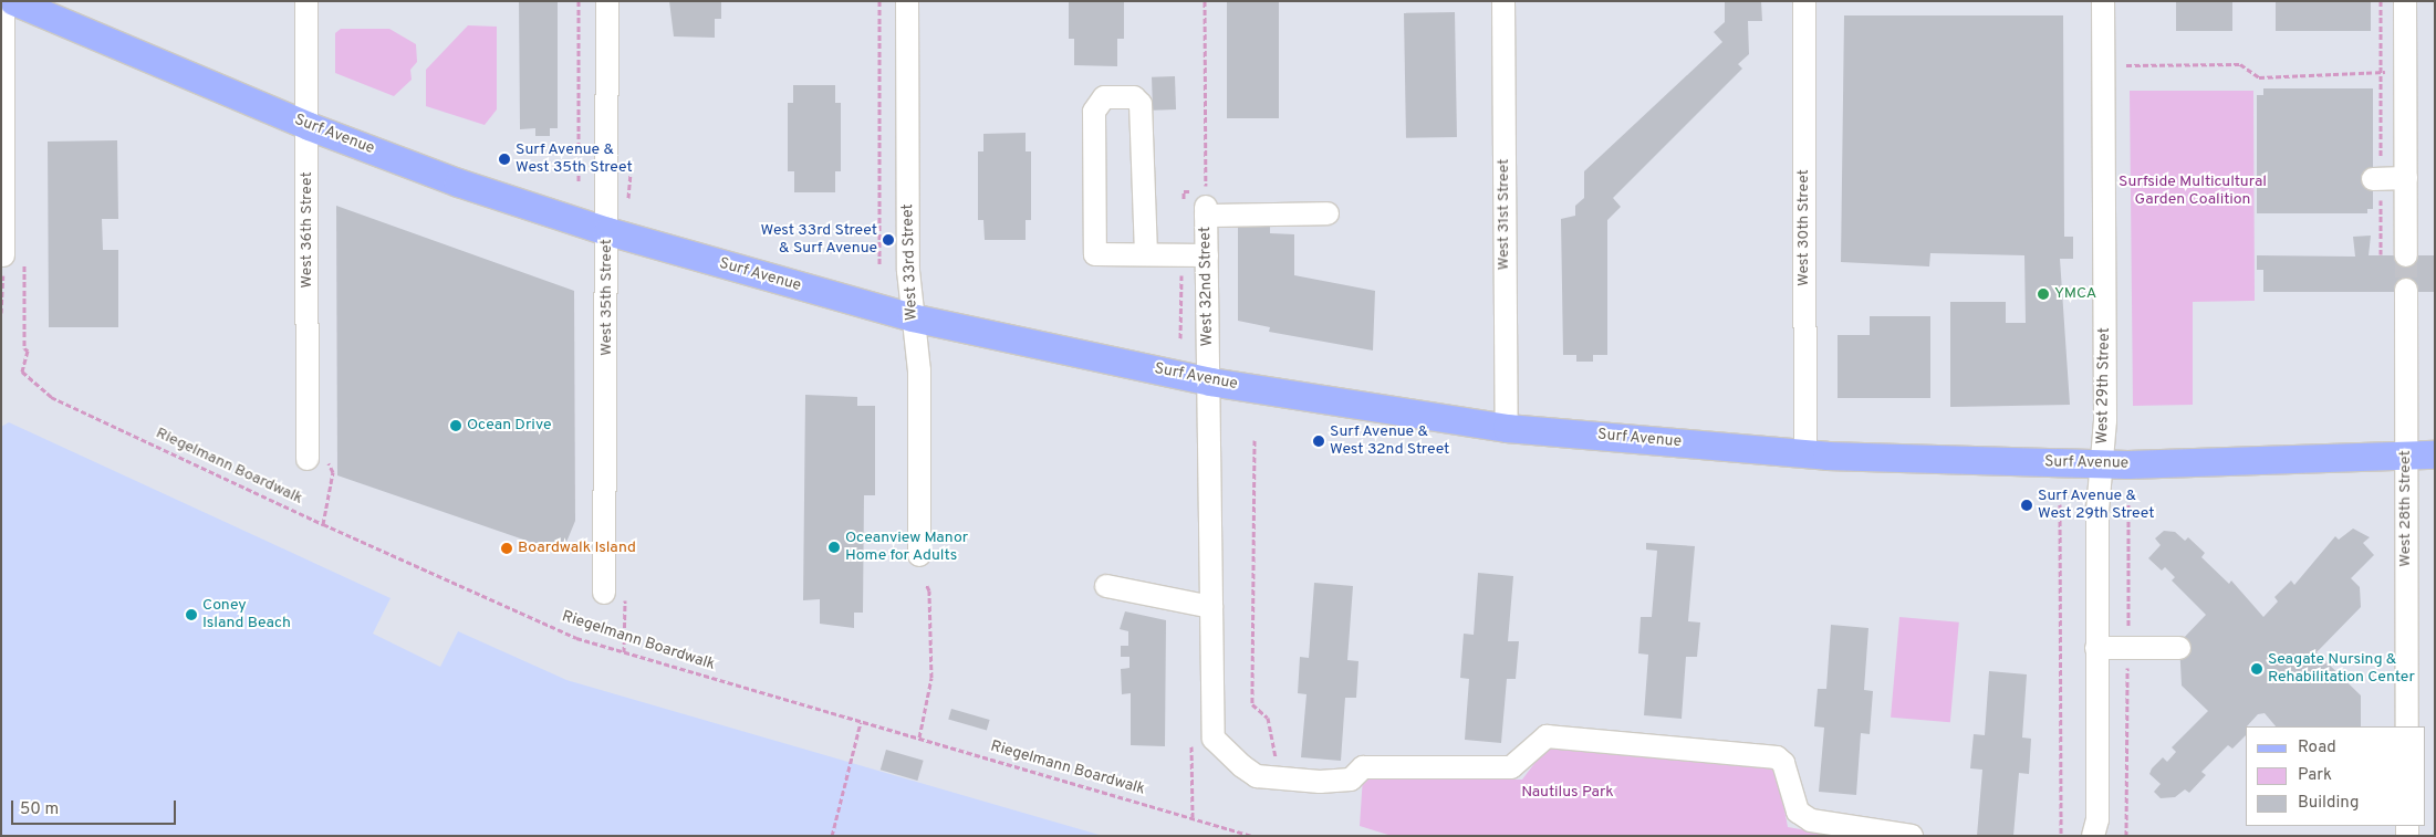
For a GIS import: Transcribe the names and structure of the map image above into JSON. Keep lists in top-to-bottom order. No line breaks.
{"streets":{"main road":["Surf Avenue"],"street":["West 31st Street","West 30th Street","West 36th Street","West 33rd Street","West 32nd Street","West 35th Street","West 29th Street","West 28th Street"],"path":["Riegelmann Boardwalk"]},"crossings":[["Surf Avenue","West 31st Street"],["Surf Avenue","West 30th Street"],["Surf Avenue","West 36th Street"],["Surf Avenue","West 33rd Street"],["Surf Avenue","West 32nd Street"],["Surf Avenue","West 35th Street"],["Surf Avenue","West 29th Street"],["Surf Avenue","West 28th Street"]],"parks":["Surfside Multicultural Garden Coalition","Nautilus Park"],"places":["Surf Avenue & West 35th Street","West 33rd Street & Surf Avenue","YMCA","Ocean Drive","Surf Avenue & West 32nd Street","Surf Avenue & West 29th Street","Oceanview Manor Home for Adults","Boardwalk Island","Coney Island Beach","Seagate Nursing & Rehabilitation Center"],"legend":["Road","Park","Building"],"scale_bar":"50 m"}
